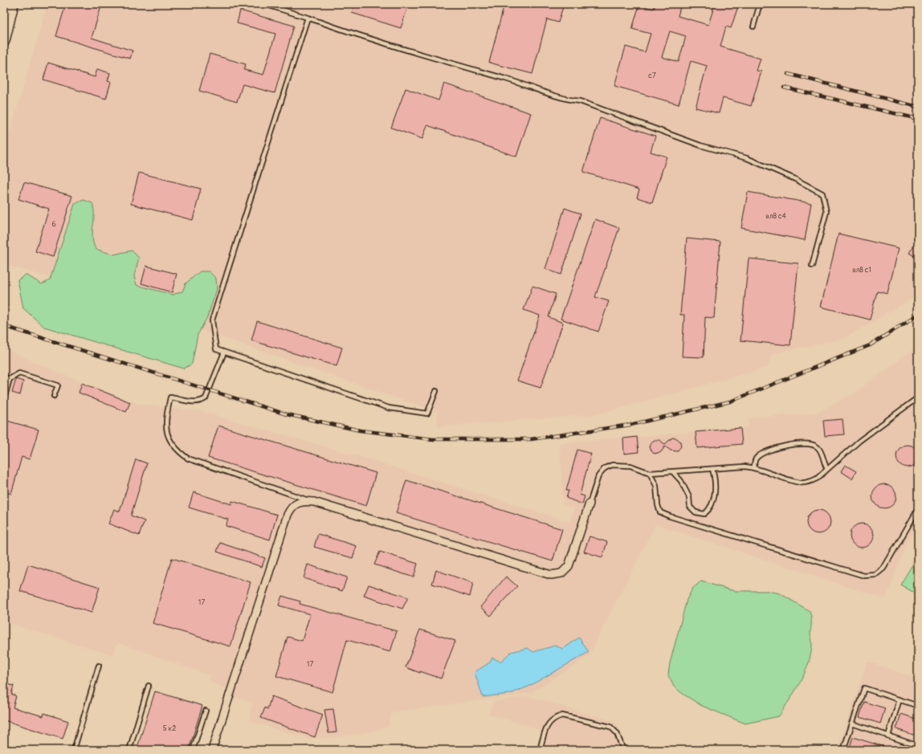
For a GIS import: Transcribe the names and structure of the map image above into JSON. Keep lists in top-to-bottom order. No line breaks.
{"house_numbers":["c7","вл8 с4","6","вл8 с1","17","17","5 к2"]}
